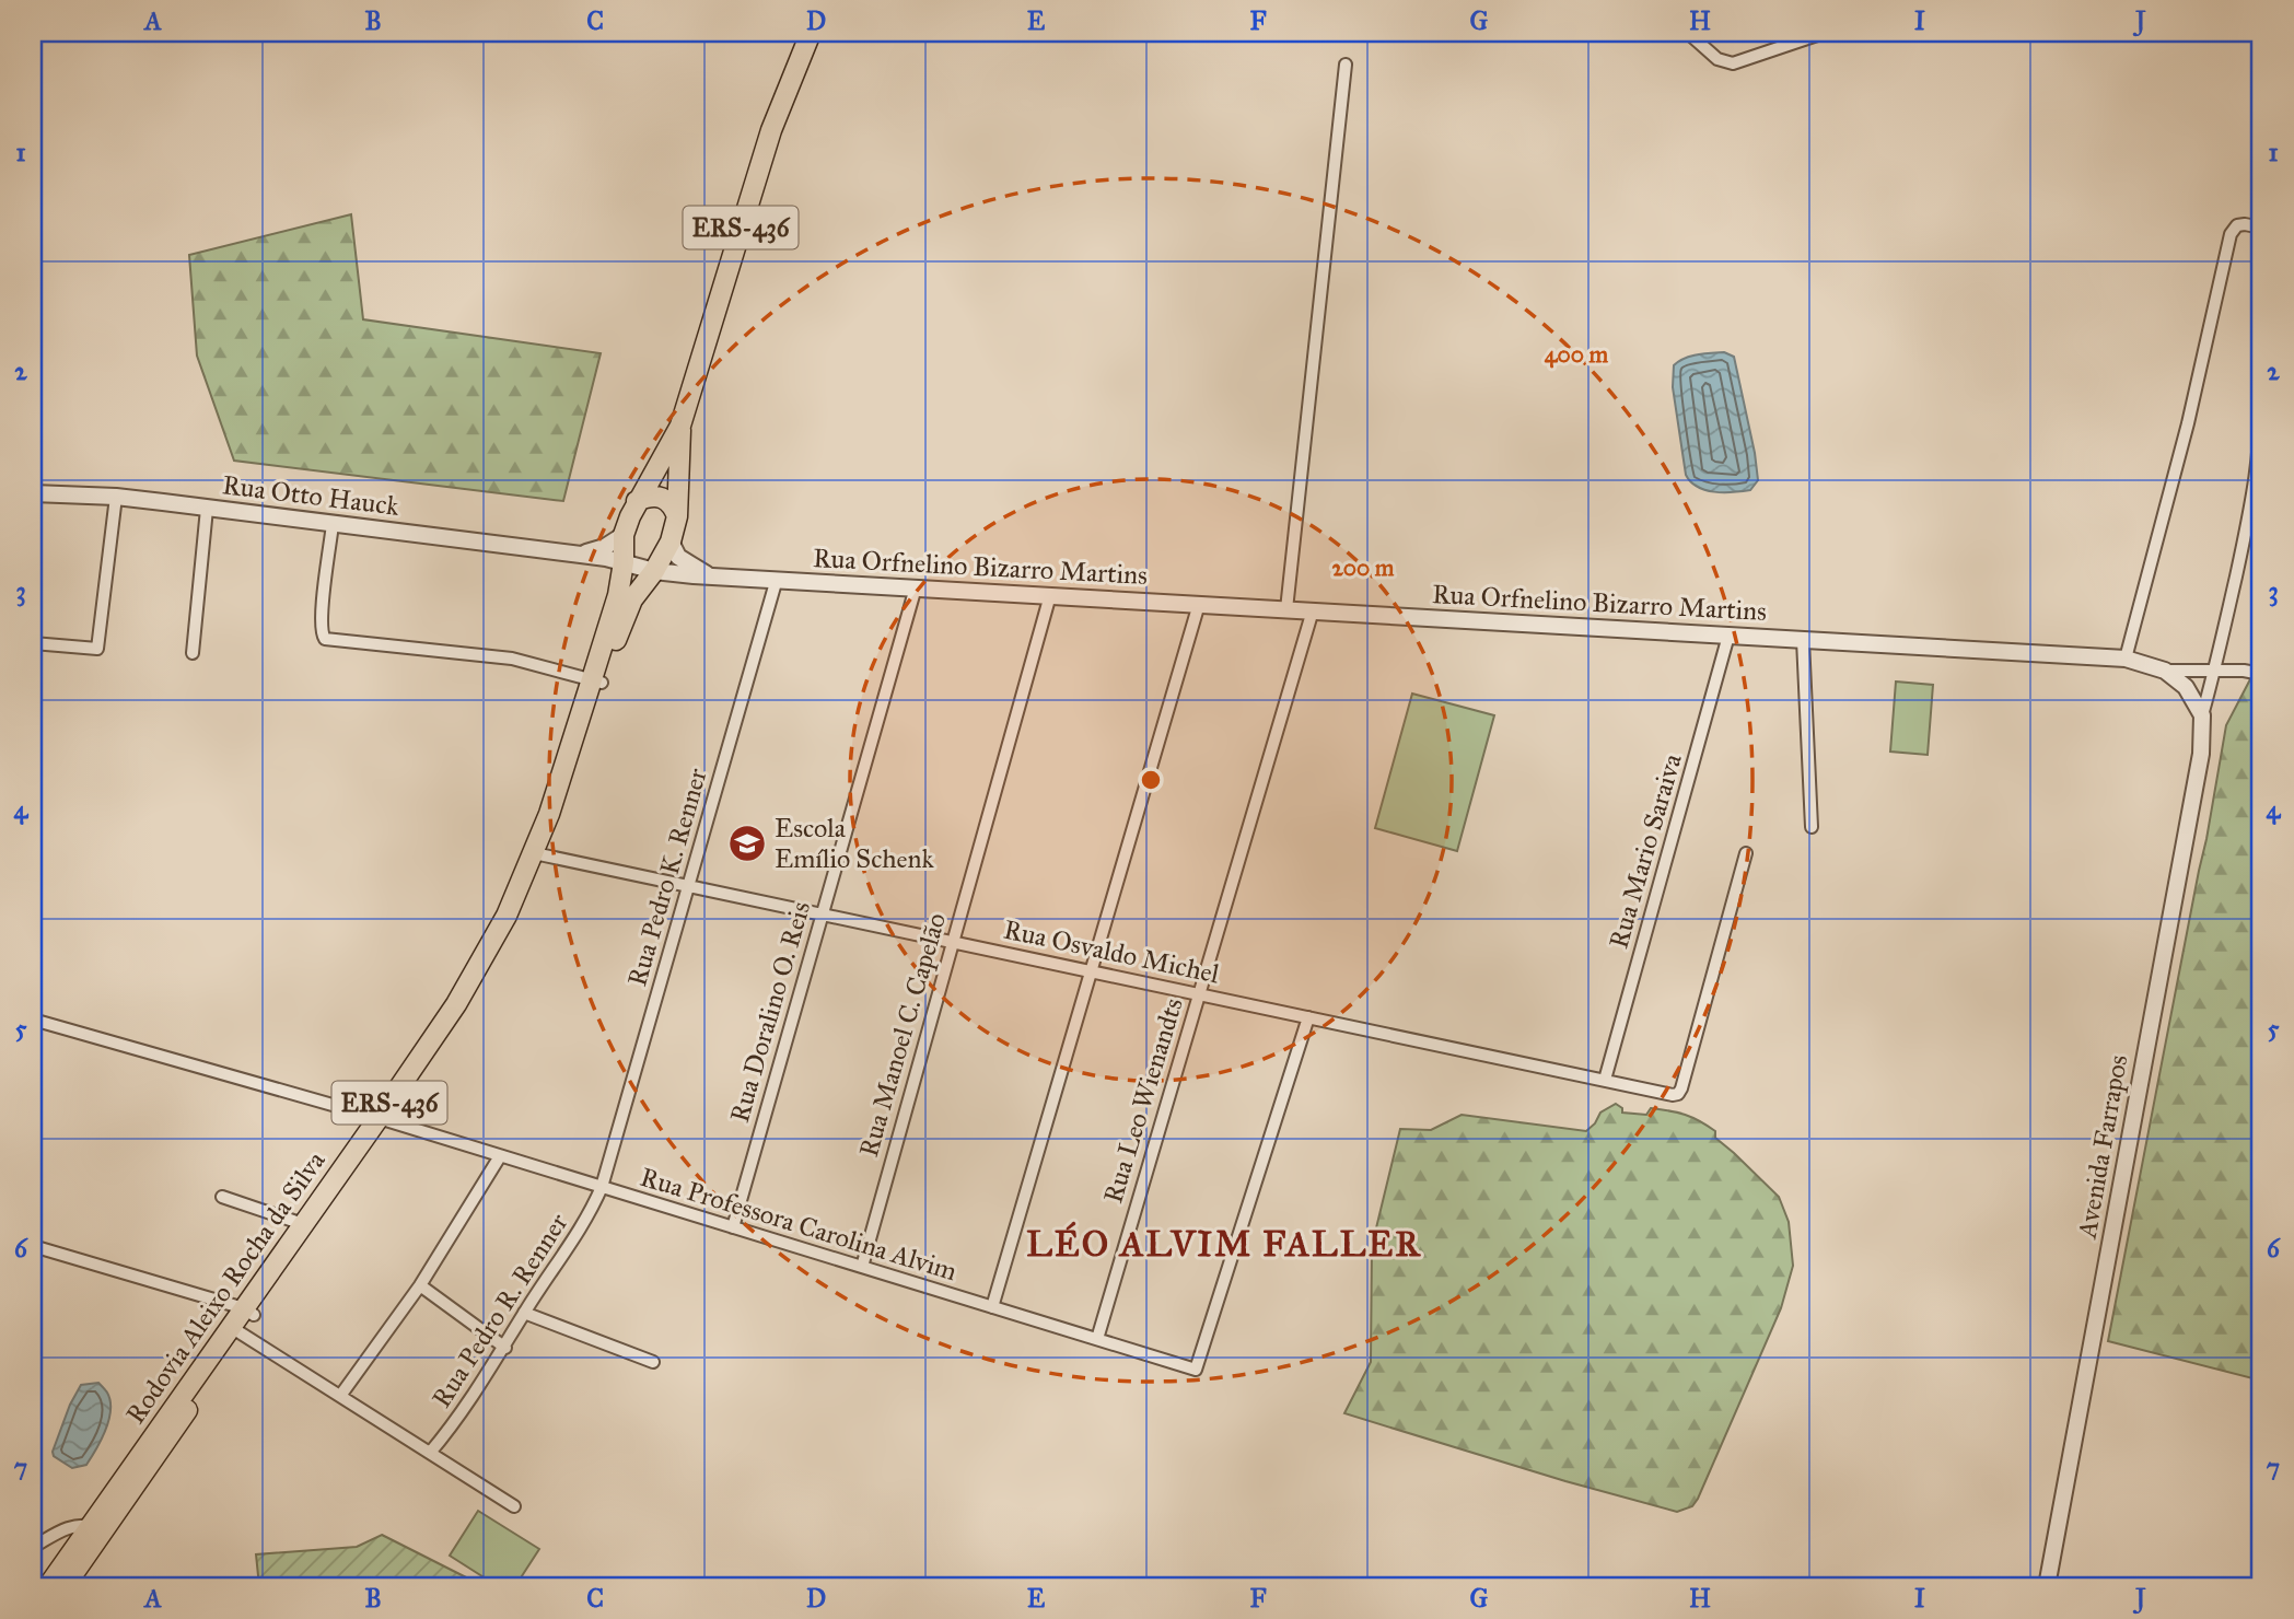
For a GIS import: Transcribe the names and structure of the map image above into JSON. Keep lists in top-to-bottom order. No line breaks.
{"streets":{"main road":["ERS-436","Rodovia Aleixo Rocha da Silva"],"street":["Rua Otto Hauck","Rua Orfnelino Bizarro Martins","Rua Mario Saraiva","Rua Pedro K. Renner","Rua Osvaldo Michel","Rua Doralino O. Reis","Rua Manoel C. Capelão","Rua Leo Wienandts","Avenida Farrapos","Rua Professora Carolina Alvim","Rua Pedro R. Renner"]},"crossings":[["Rua Otto Hauck","Rua Orfnelino Bizarro Martins"],["Rua Orfnelino Bizarro Martins","Rua Mario Saraiva"],["Rua Orfnelino Bizarro Martins","Rua Pedro K. Renner"],["Rua Orfnelino Bizarro Martins","Rua Doralino O. Reis"],["Rua Orfnelino Bizarro Martins","Rua Manoel C. Capelão"],["Rua Orfnelino Bizarro Martins","Rua Leo Wienandts"],["Rua Orfnelino Bizarro Martins","Rodovia Aleixo Rocha da Silva"],["Rua Mario Saraiva","Rua Osvaldo Michel"],["Rua Pedro K. Renner","Rua Osvaldo Michel"],["Rua Pedro K. Renner","Rua Professora Carolina Alvim"],["Rua Pedro K. Renner","Rua Pedro R. Renner"],["Rua Osvaldo Michel","Rua Doralino O. Reis"],["Rua Osvaldo Michel","Rua Manoel C. Capelão"],["Rua Osvaldo Michel","Rua Leo Wienandts"],["Rua Osvaldo Michel","Rua Professora Carolina Alvim"],["Rua Osvaldo Michel","Rodovia Aleixo Rocha da Silva"],["Rua Doralino O. Reis","Rua Professora Carolina Alvim"],["Rua Manoel C. Capelão","Rua Professora Carolina Alvim"],["Rua Leo Wienandts","Rua Professora Carolina Alvim"],["Rua Professora Carolina Alvim","Rodovia Aleixo Rocha da Silva"],["Rua Professora Carolina Alvim","Rua Pedro R. Renner"]],"districts":["LÉO ALVIM FALLER"],"places":{"school or university":["Escola Emílio Schenk"]},"grid":{"columns":["A","B","C","D","E","F","G","H","I","J"],"rows":["1","2","3","4","5","6","7"]},"rings":["400 m","200 m"]}
